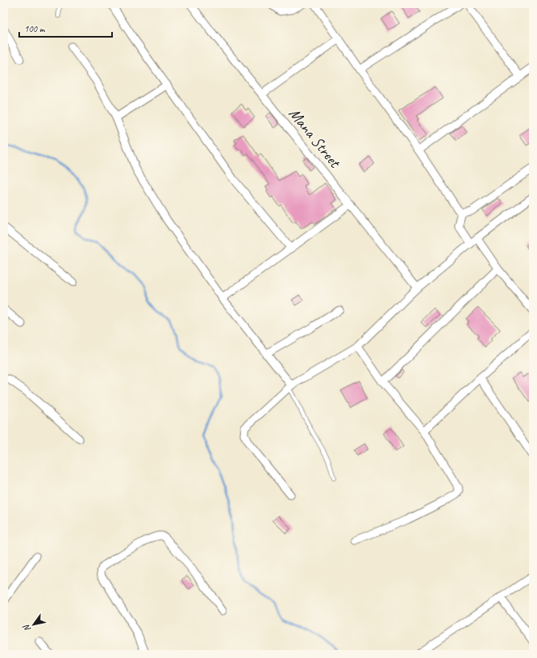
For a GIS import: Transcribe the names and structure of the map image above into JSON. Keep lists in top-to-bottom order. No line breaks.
{"streets":{"street":["Mana Street"]},"scale_bar":"100 m","north":"bottom left"}
